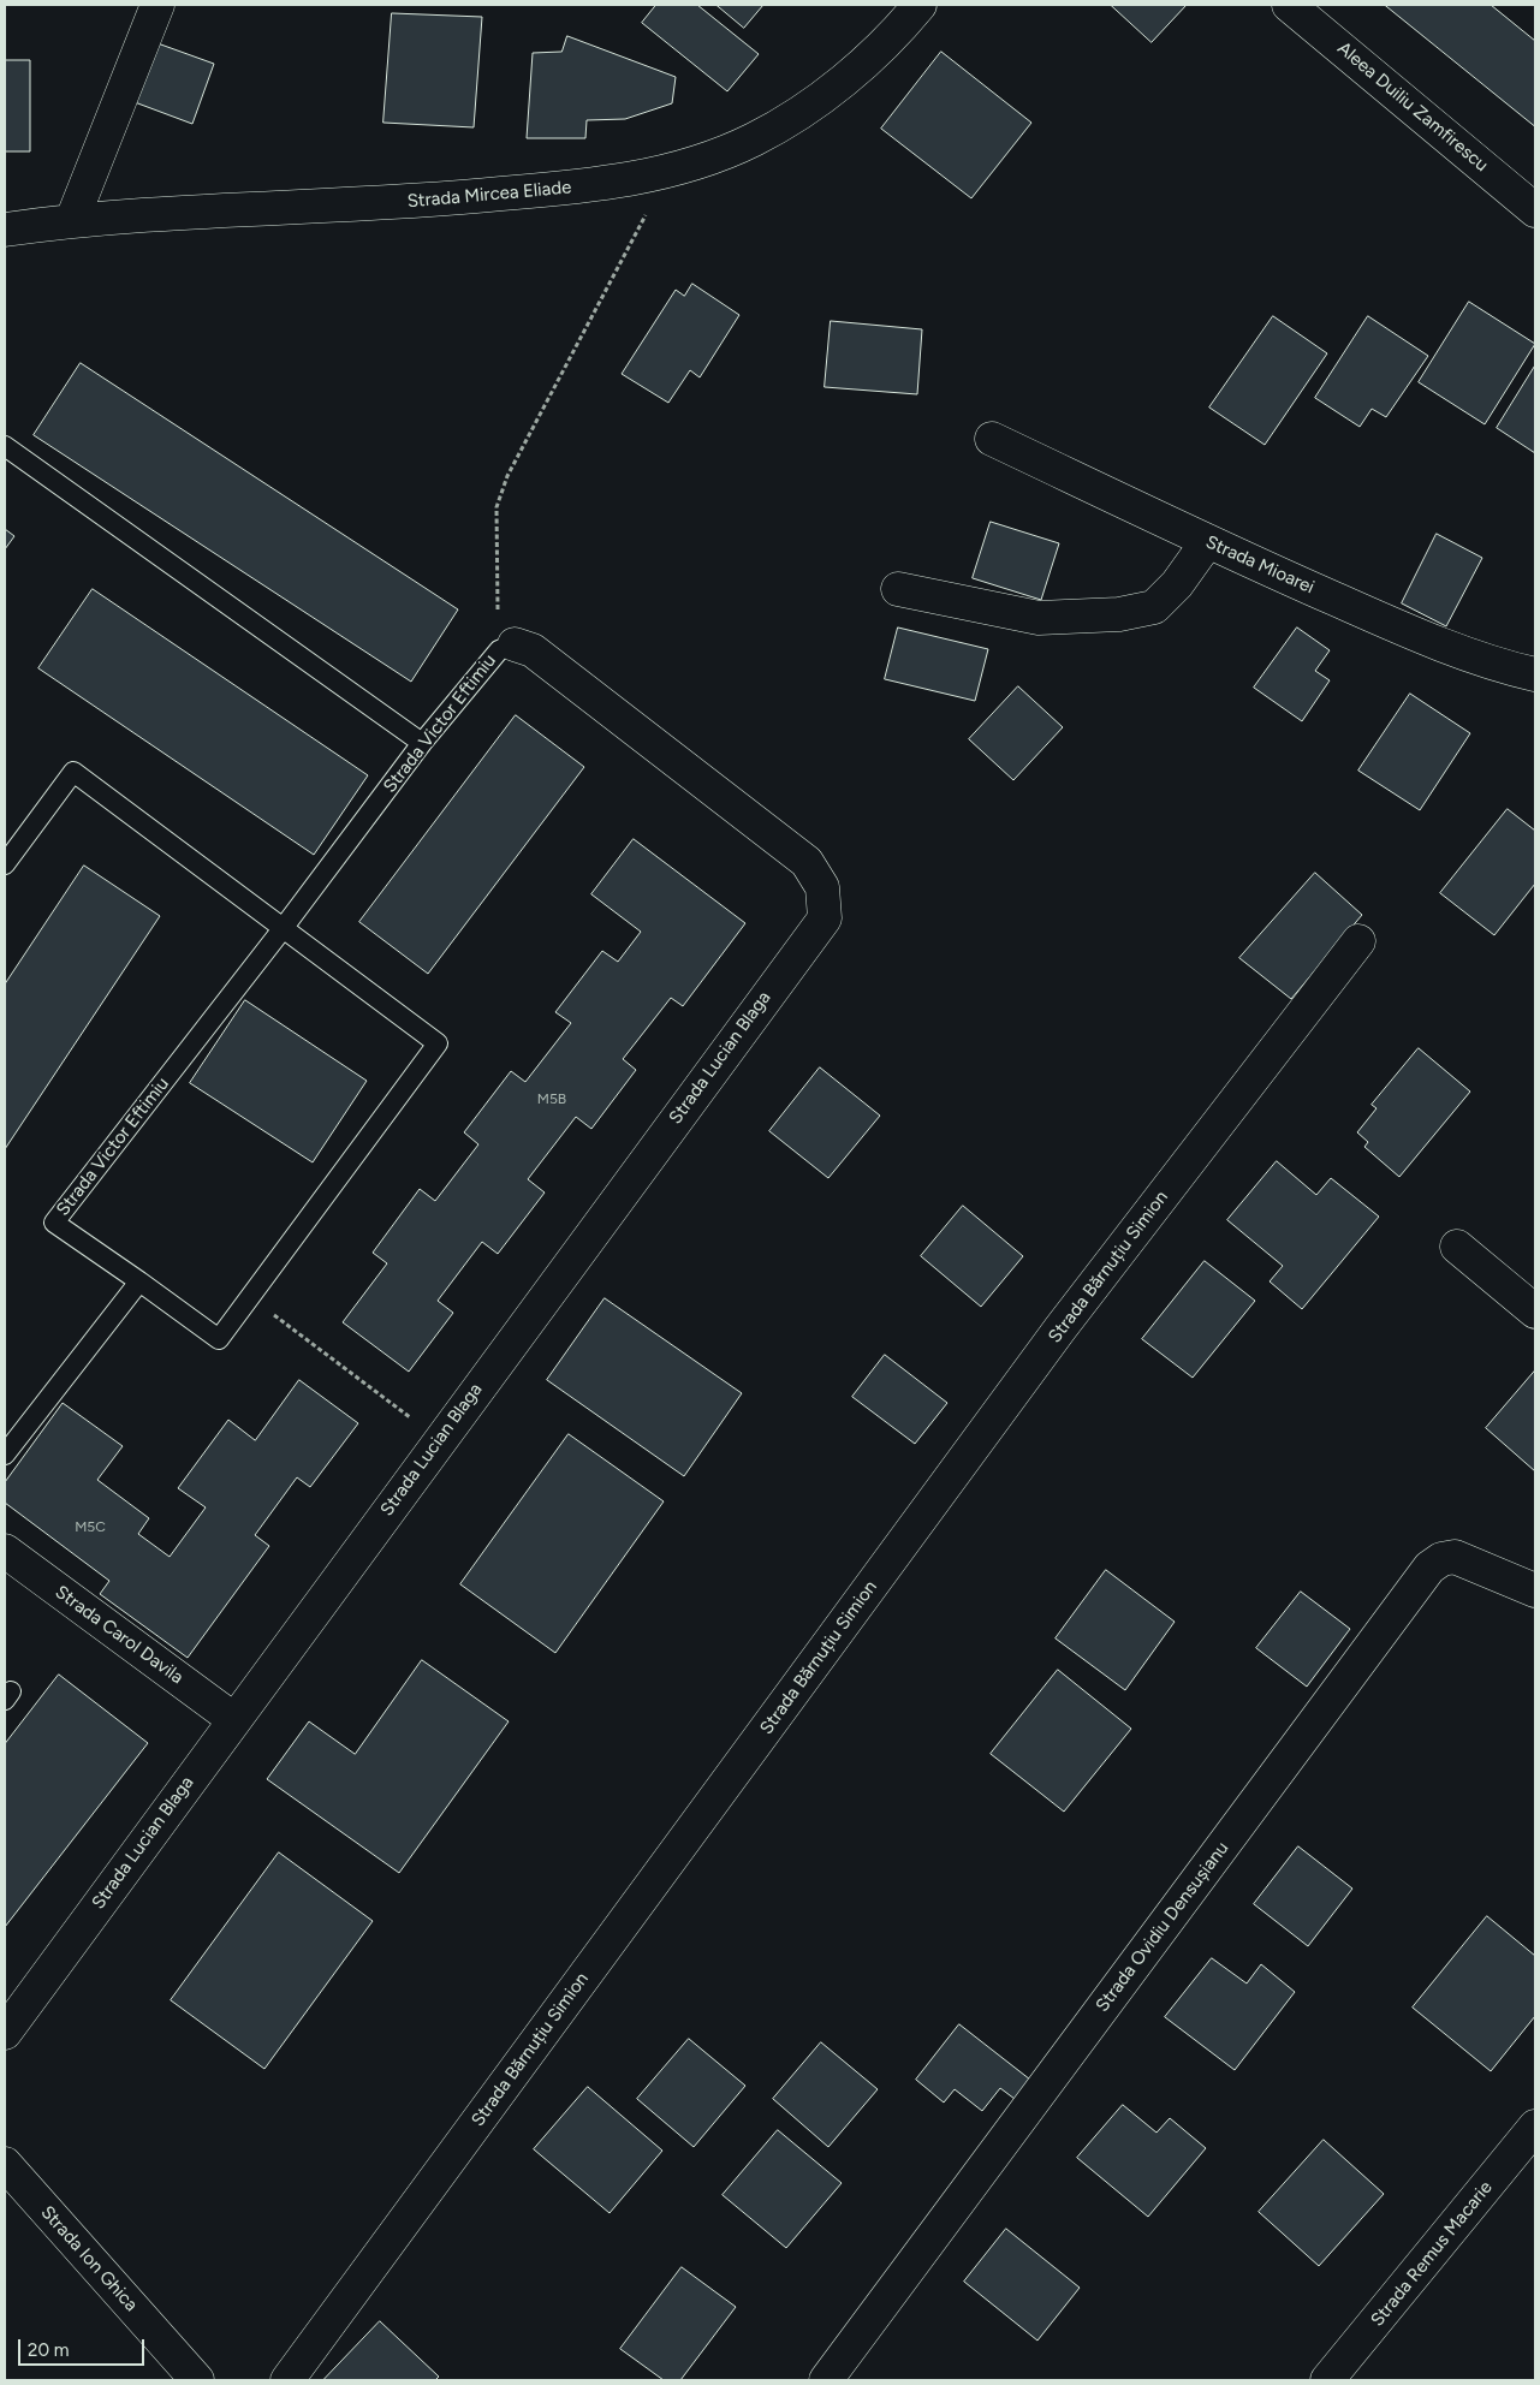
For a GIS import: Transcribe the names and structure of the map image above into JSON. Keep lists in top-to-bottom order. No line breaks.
{"streets":{"street":["Aleea Duiliu Zamfirescu","Strada Mircea Eliade","Strada Mioarei","Strada Victor Eftimiu","Strada Lucian Blaga","Strada Bărnuțiu Simion","Strada Carol Davila","Strada Ovidiu Densușianu","Strada Remus Macarie","Strada Ion Ghica"]},"crossings":[["Strada Victor Eftimiu","Strada Lucian Blaga"],["Strada Lucian Blaga","Strada Carol Davila"]],"house_numbers":["M5B","M5C"],"scale_bar":"20 m"}
